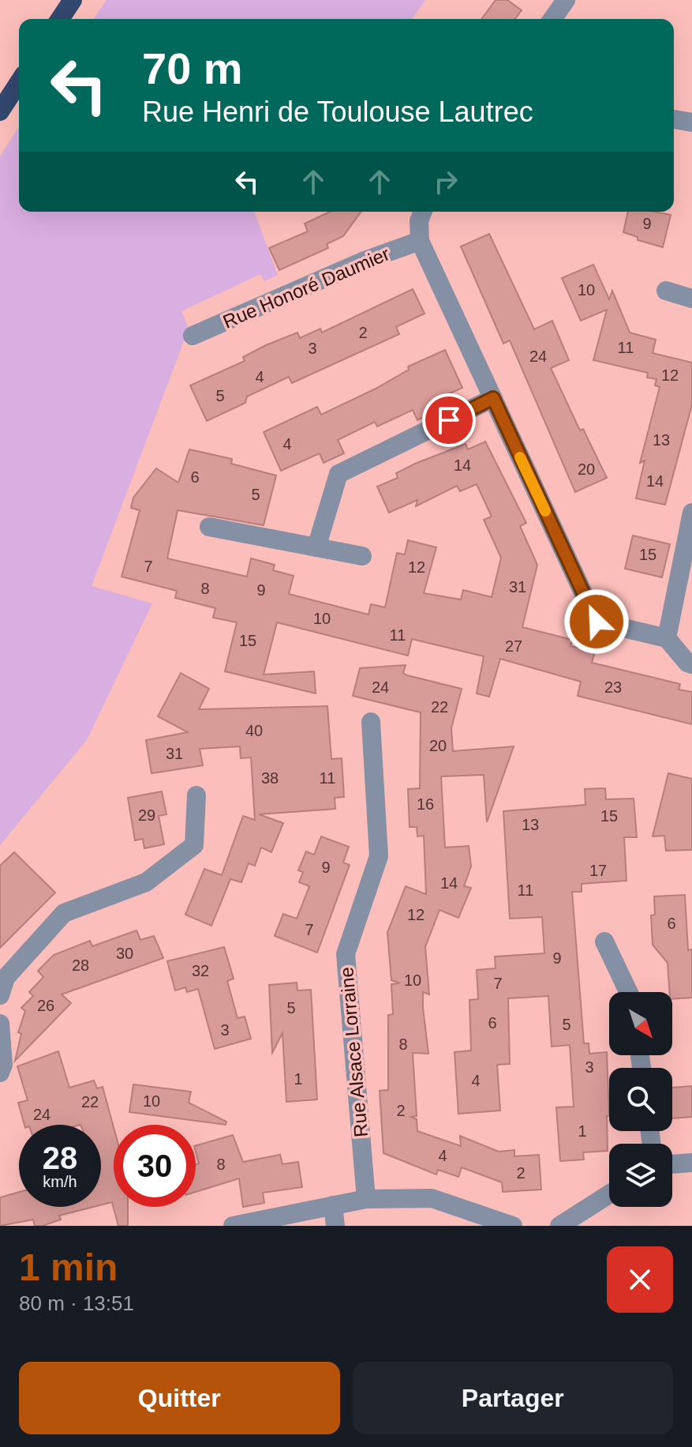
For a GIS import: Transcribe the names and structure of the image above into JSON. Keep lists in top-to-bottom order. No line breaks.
{"streets":{"street":["Rue Honoré Daumier","Rue Alsace Lorraine"]},"house_numbers":["9","10","2","11","3","24","12","4","5","13","4","14","20","6","14","5","15","7","12","31","8","9","10","11","15","27","24","23","22","40","20","31","38","11","16","29","15","13","9","17","14","11","12","6","7","30","9","28","32","10","7","26","5","6","5","3","8","3","1","4","10","22","2","24","1","4","8","2"],"north":"bottom right","page":{"turn":["70 m","Rue Henri de Toulouse Lautrec"],"speed":"28 km/h","limit":"30","heading":["1 min","80 m · 13:51"],"buttons":["Quitter","Partager"]}}
